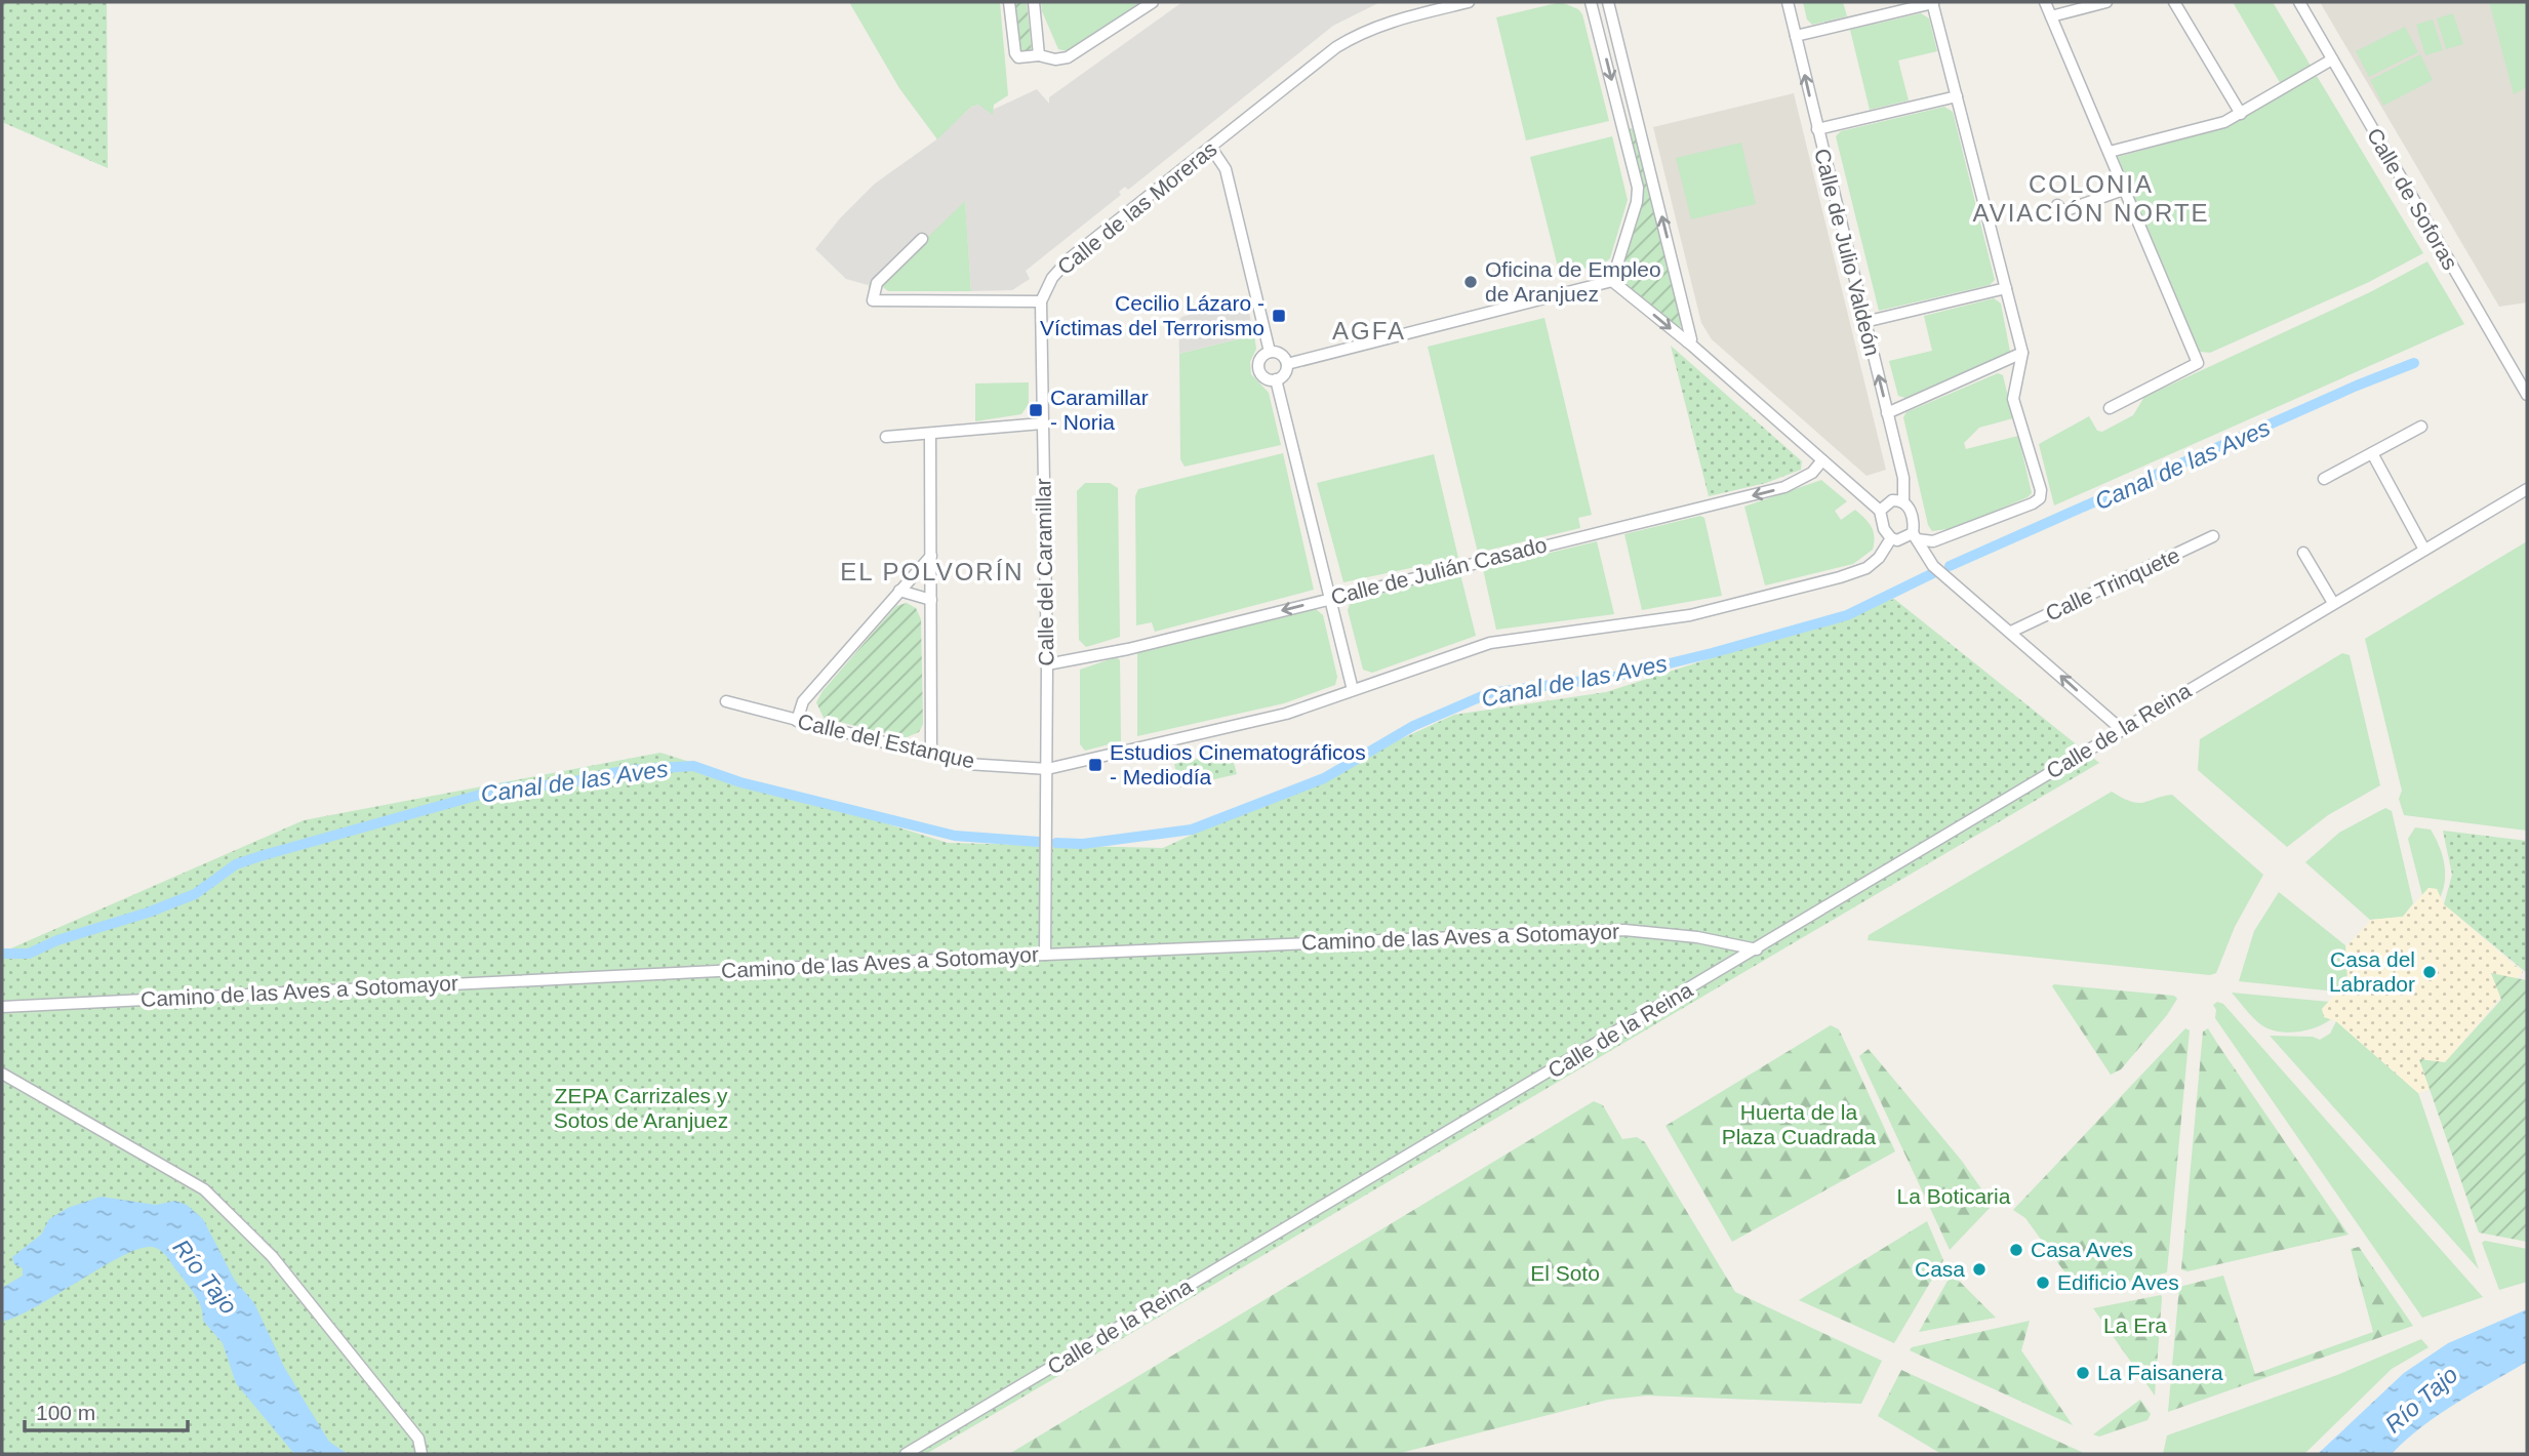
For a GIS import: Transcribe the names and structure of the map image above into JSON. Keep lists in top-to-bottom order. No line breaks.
{"streets":{"street":["Calle de Soforas","Calle de las Moreras","Calle de Julio Valdeón","Calle de Julián Casado","Calle del Caramillar","Calle Trinquete","Calle de la Reina","Calle del Estanque","Camino de las Aves a Sotomayor"]},"crossings":[["Calle de las Moreras","Calle del Caramillar"],["Calle de Julio Valdeón","Calle Trinquete"],["Calle de Julio Valdeón","Calle del Estanque"],["Calle de Julián Casado","Calle del Caramillar"],["Calle del Caramillar","Calle del Estanque"],["Calle del Caramillar","Camino de las Aves a Sotomayor"],["Calle Trinquete","Calle de la Reina"],["Calle Trinquete","Calle del Estanque"],["Calle de la Reina","Camino de las Aves a Sotomayor"]],"one_way":["Calle de Julio Valdeón","Calle de Julián Casado"],"districts":["COLONIA AVIACIÓN NORTE","AGFA","EL POLVORÍN"],"water":["Canal de las Aves","Río Tajo"],"parks":["ZEPA Carrizales y Sotos de Aranjuez","Huerta de la Plaza Cuadrada","La Boticaria","El Soto","La Era"],"places":{"other":["Oficina de Empleo de Aranjuez","Casa del Labrador","Casa Aves","Casa","Edificio Aves","La Faisanera"],"transit":["Cecilio Lázaro - Víctimas del Terrorismo","Caramillar - Noria","Estudios Cinematográficos - Mediodía"]},"scale_bar":"100 m"}
